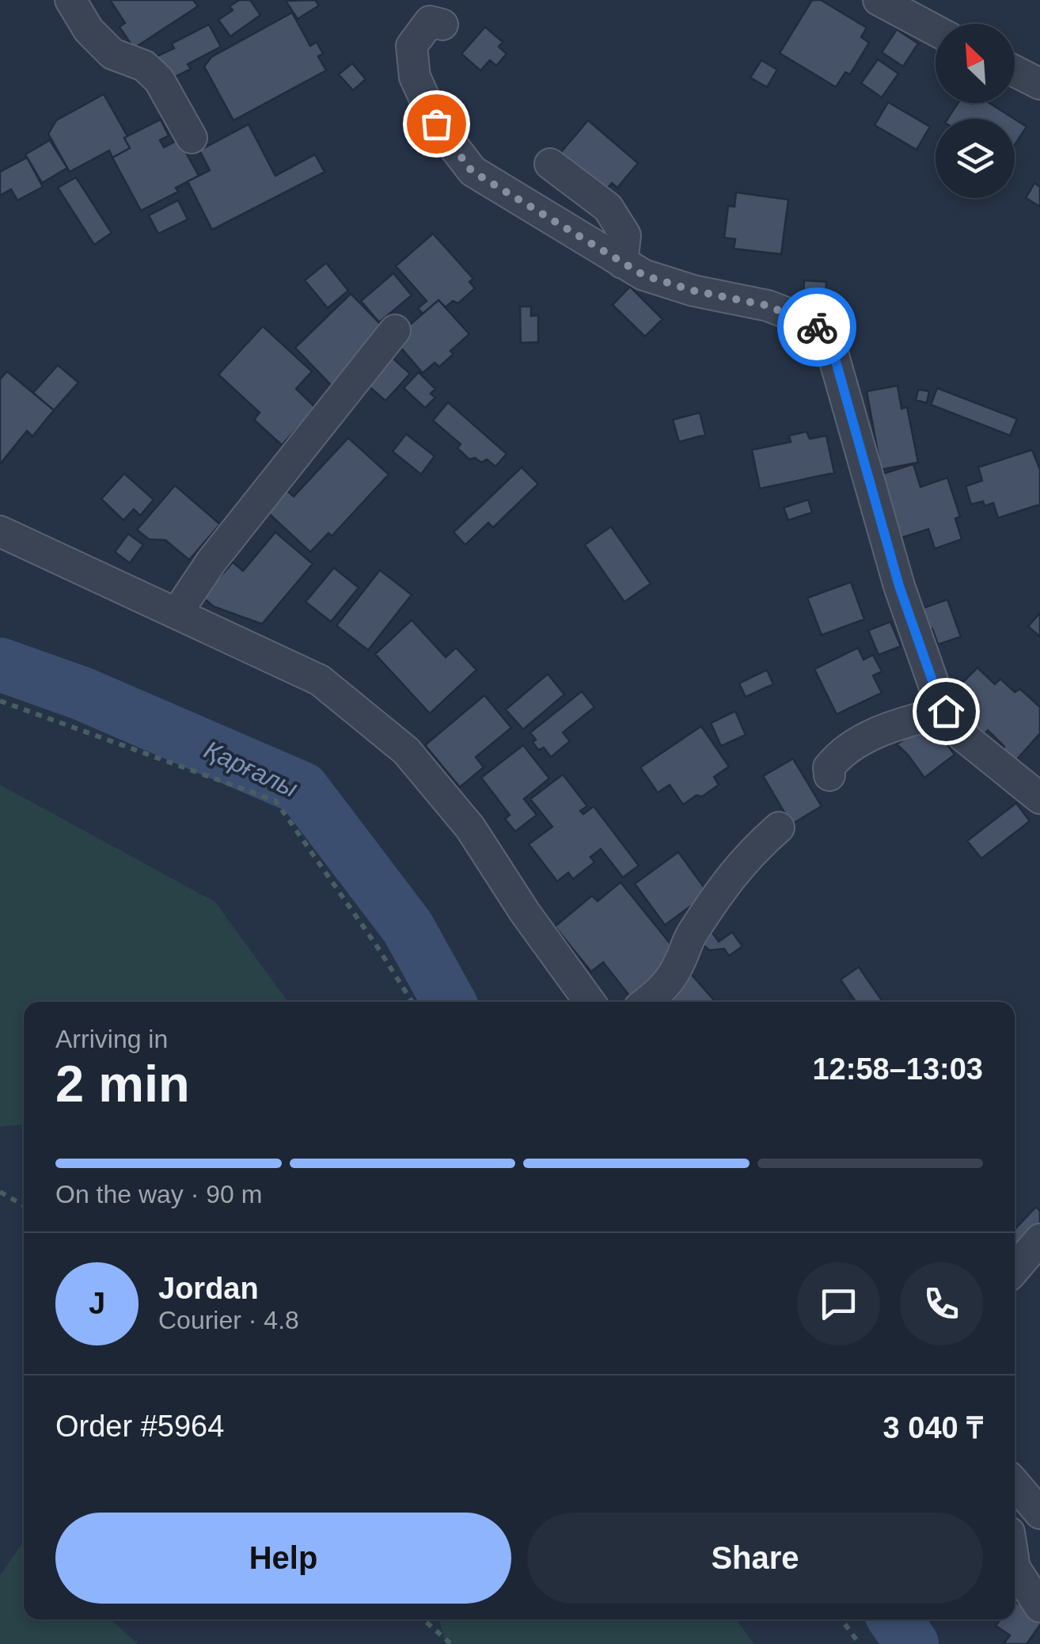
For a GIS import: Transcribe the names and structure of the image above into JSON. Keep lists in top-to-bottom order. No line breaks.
{"water":["Қарғалы"],"north":"top left","page":{"heading":["2 min","Arriving in","12:58–13:03"],"panel":["Jordan","Courier · 4.8","Order #5964","3 040 ₸"],"bar":"On the way · 90 m","round":"J","buttons":["Help","Share"]}}
